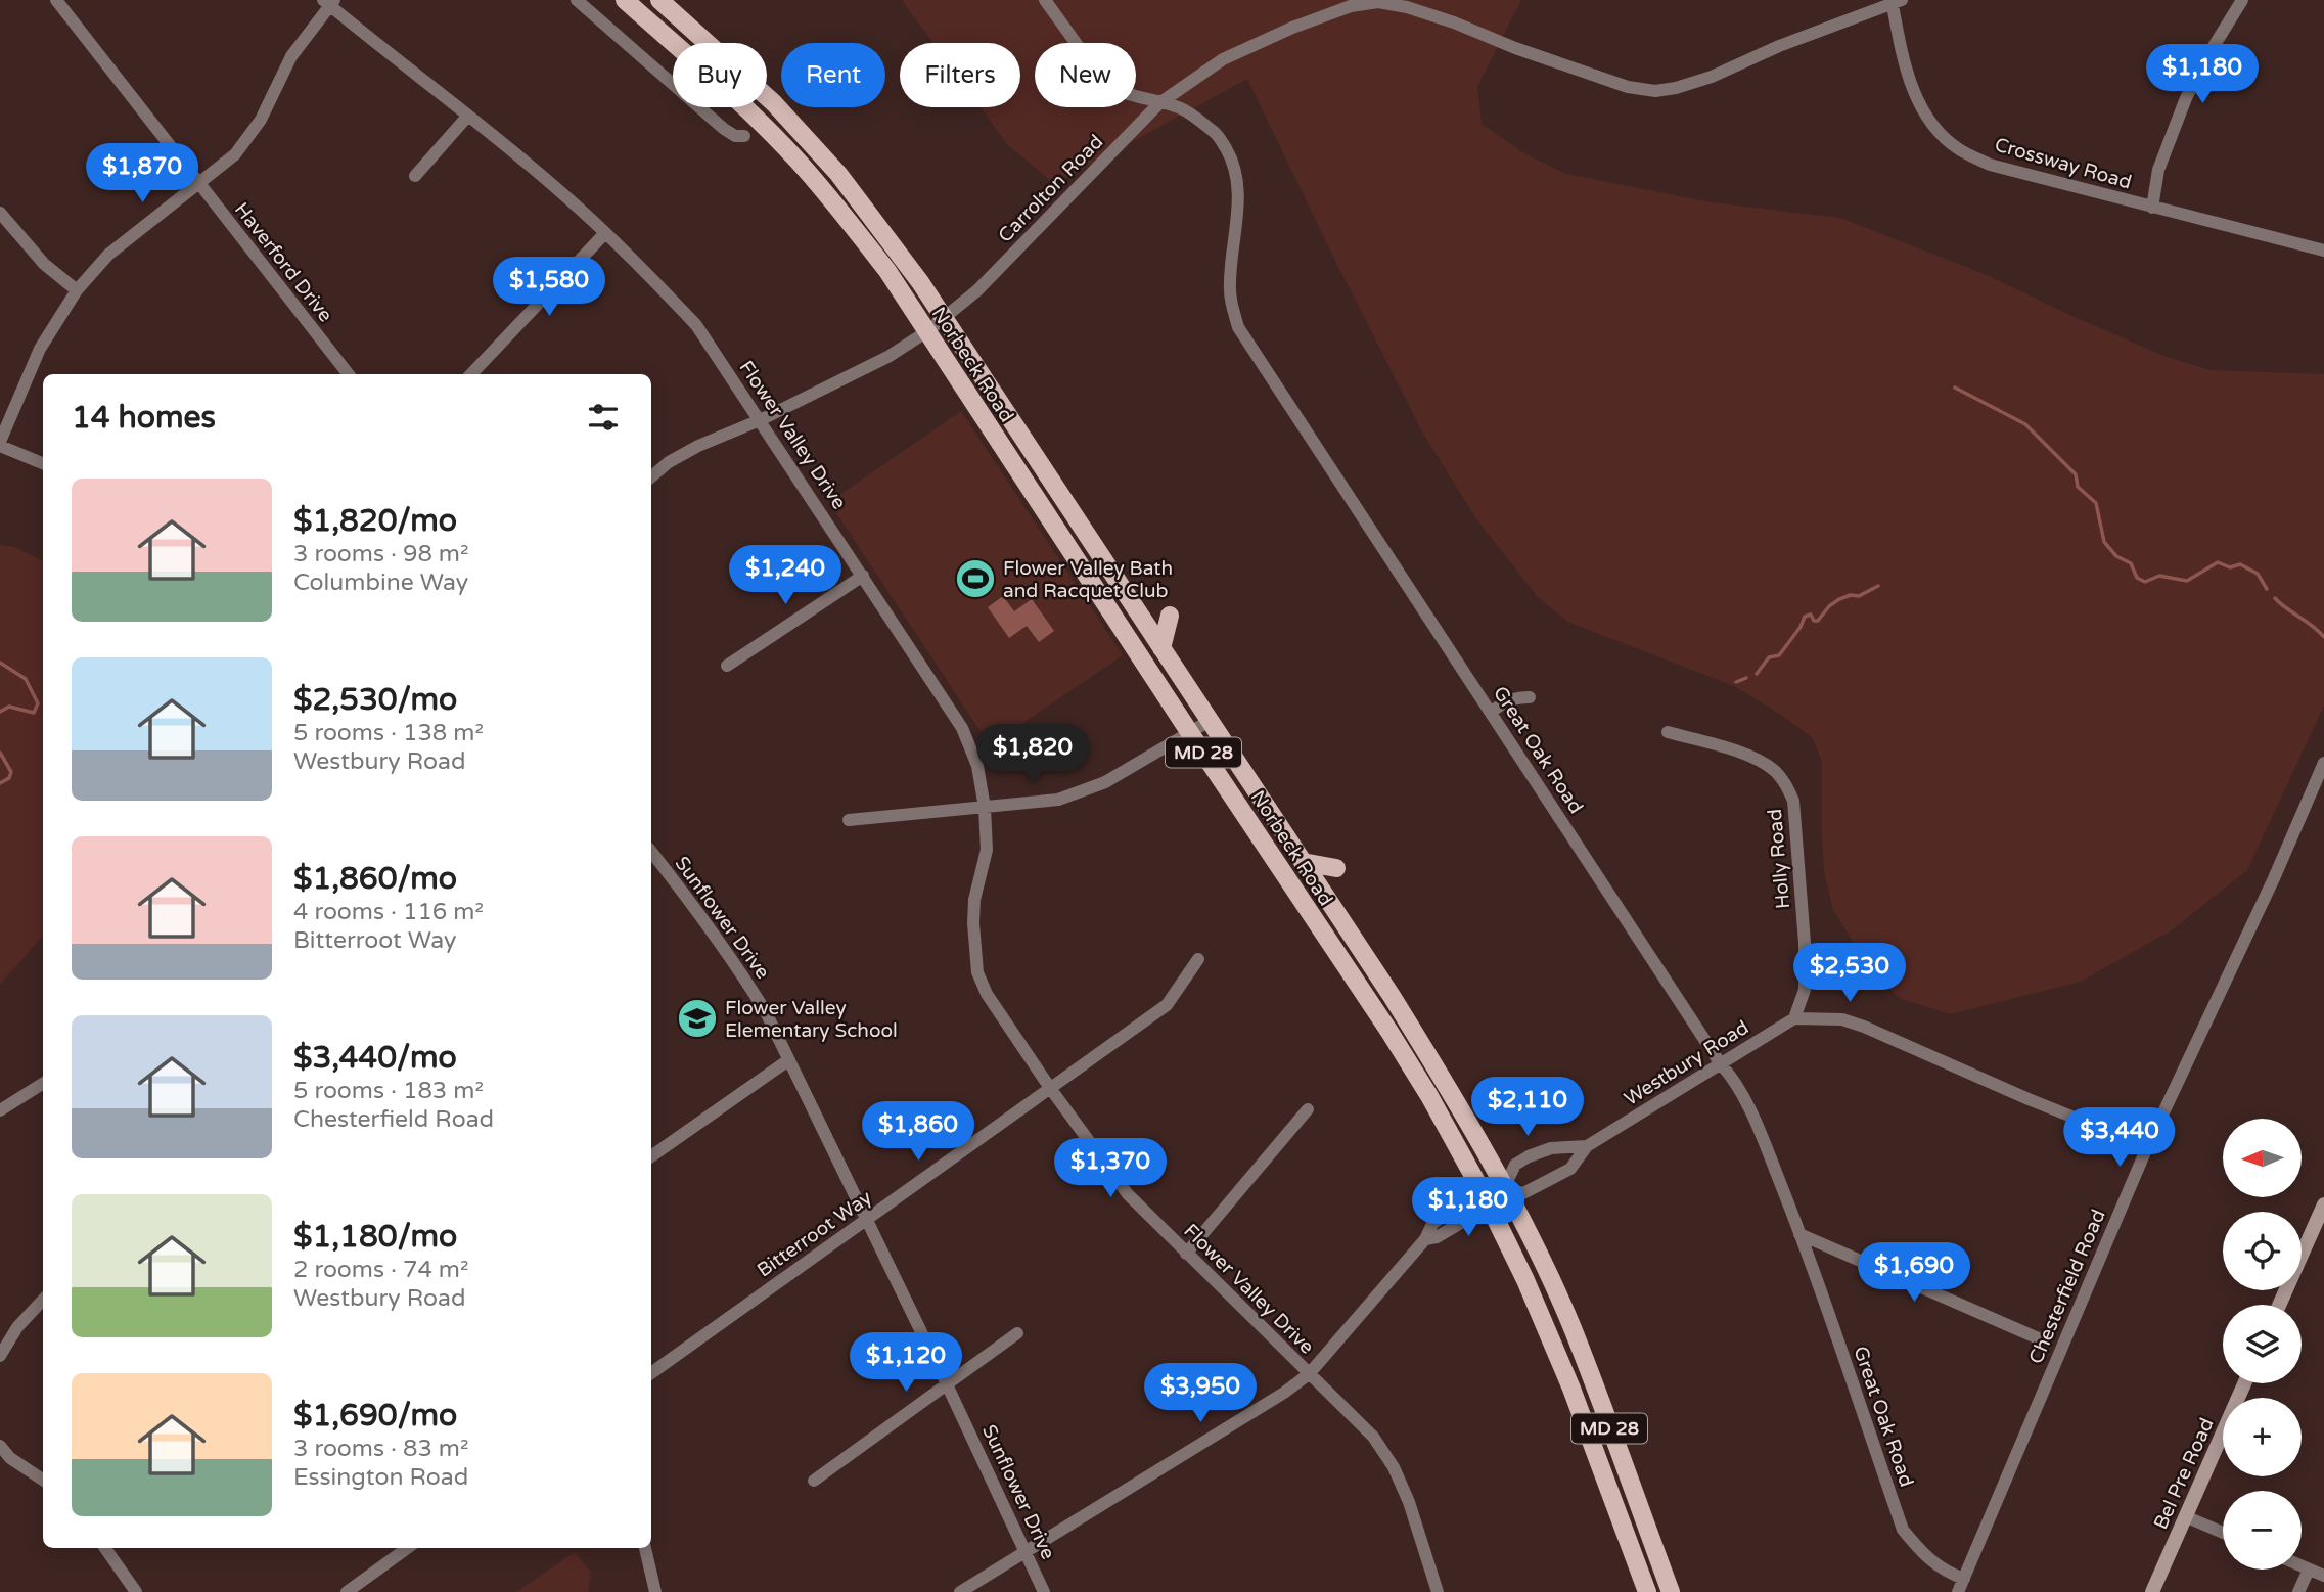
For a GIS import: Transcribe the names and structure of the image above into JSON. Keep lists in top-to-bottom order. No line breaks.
{"streets":{"main road":["Norbeck Road","MD 28","Bel Pre Road"],"street":["Crossway Road","Carrolton Road","Haverford Drive","Flower Valley Drive","Great Oak Road","Holly Road","Sunflower Drive","Westbury Road","Bitterroot Way","Chesterfield Road"]},"crossings":[["Crossway Road","Carrolton Road"],["Carrolton Road","Norbeck Road"],["Carrolton Road","Flower Valley Drive"],["Carrolton Road","Great Oak Road"],["Norbeck Road","Westbury Road"],["Flower Valley Drive","Westbury Road"],["Flower Valley Drive","Bitterroot Way"],["Great Oak Road","Westbury Road"],["Great Oak Road","Chesterfield Road"],["Holly Road","Westbury Road"],["Sunflower Drive","Westbury Road"],["Sunflower Drive","Bitterroot Way"]],"places":{"sports":["Flower Valley Bath and Racquet Club"],"school or university":["Flower Valley Elementary School"]},"north":"left","page":{"chip":["Buy","Rent","Filters","New"],"price":["$1,180","$1,870","$1,580","$1,240","$1,820","$2,530","$2,110","$1,860","$3,440","$1,370","$1,180","$1,690","$1,120","$3,950"],"heading":"14 homes","list":[{"name":"$1,820/mo","note":"3 rooms · 98 m² · Columbine Way"},{"name":"$2,530/mo","note":"5 rooms · 138 m² · Westbury Road"},{"name":"$1,860/mo","note":"4 rooms · 116 m² · Bitterroot Way"},{"name":"$3,440/mo","note":"5 rooms · 183 m² · Chesterfield Road"},{"name":"$1,180/mo","note":"2 rooms · 74 m² · Westbury Road"},{"name":"$1,690/mo","note":"3 rooms · 83 m² · Essington Road"}],"map_buttons":["+","−"]}}
